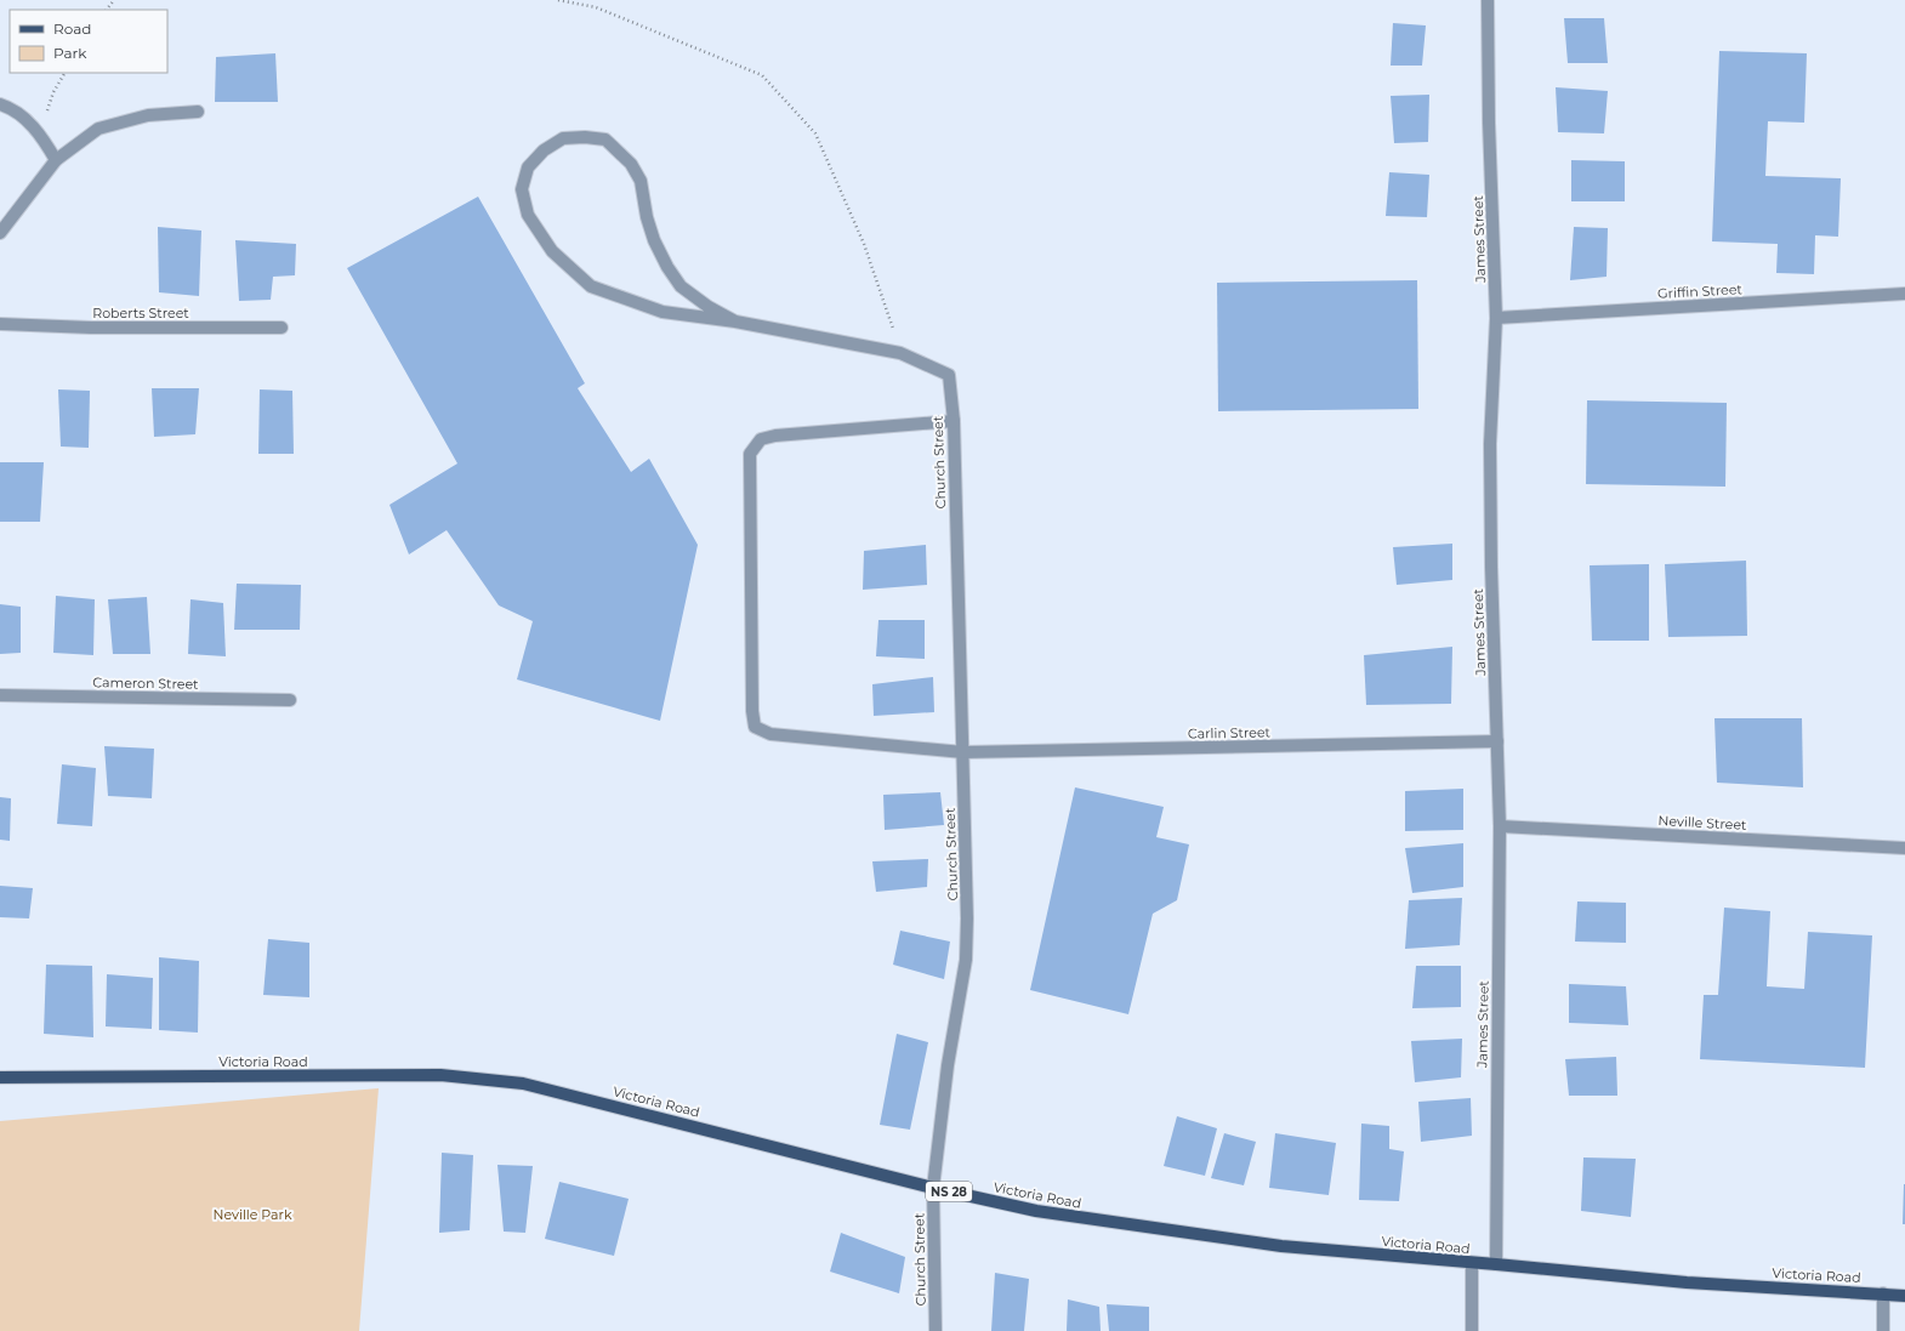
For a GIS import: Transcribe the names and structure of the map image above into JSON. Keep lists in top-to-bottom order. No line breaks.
{"streets":{"main road":["Victoria Road","NS 28"],"street":["James Street","Griffin Street","Roberts Street","Church Street","Cameron Street","Carlin Street","Neville Street"]},"crossings":[["James Street","Griffin Street"],["James Street","Carlin Street"],["James Street","Neville Street"],["James Street","Victoria Road"],["Church Street","Carlin Street"],["Church Street","Victoria Road"]],"parks":["Neville Park"],"legend":["Road","Park"]}
